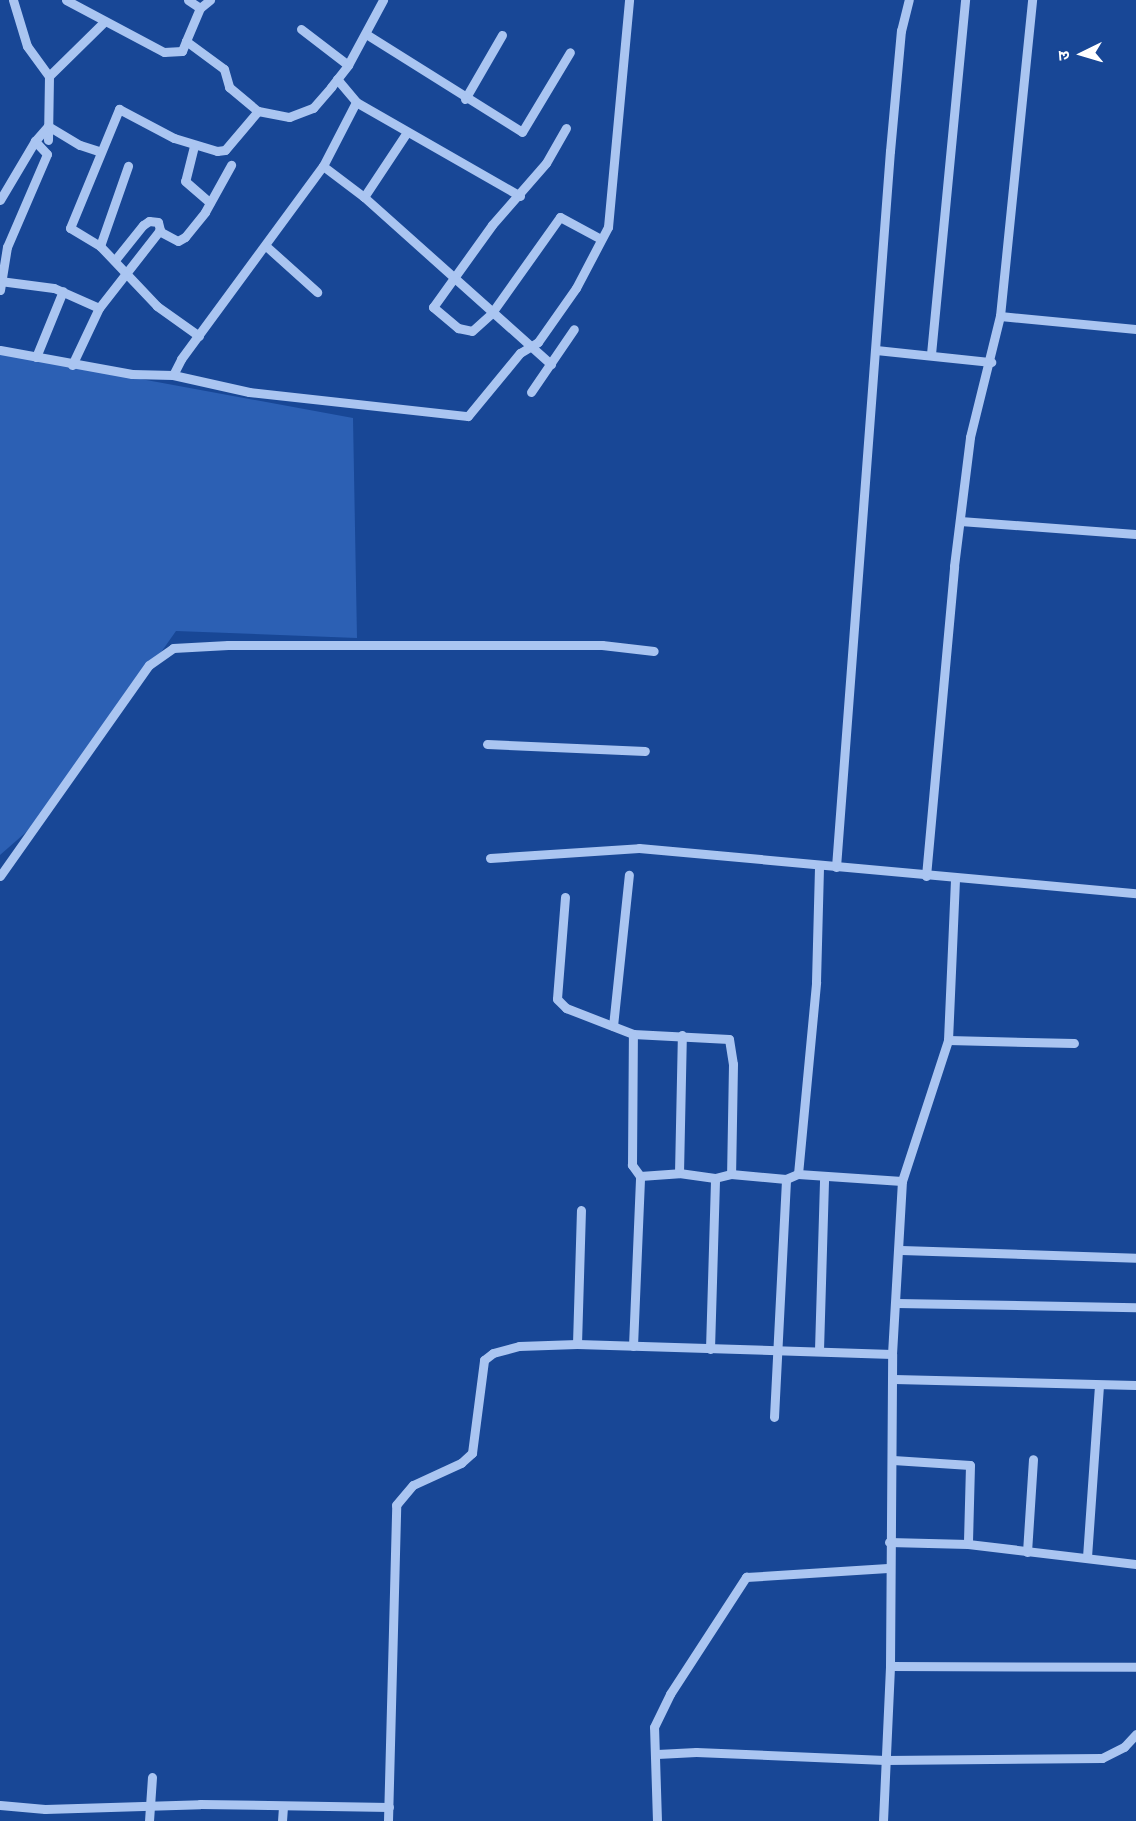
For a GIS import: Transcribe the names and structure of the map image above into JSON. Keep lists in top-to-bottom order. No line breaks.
{"north":"left"}
